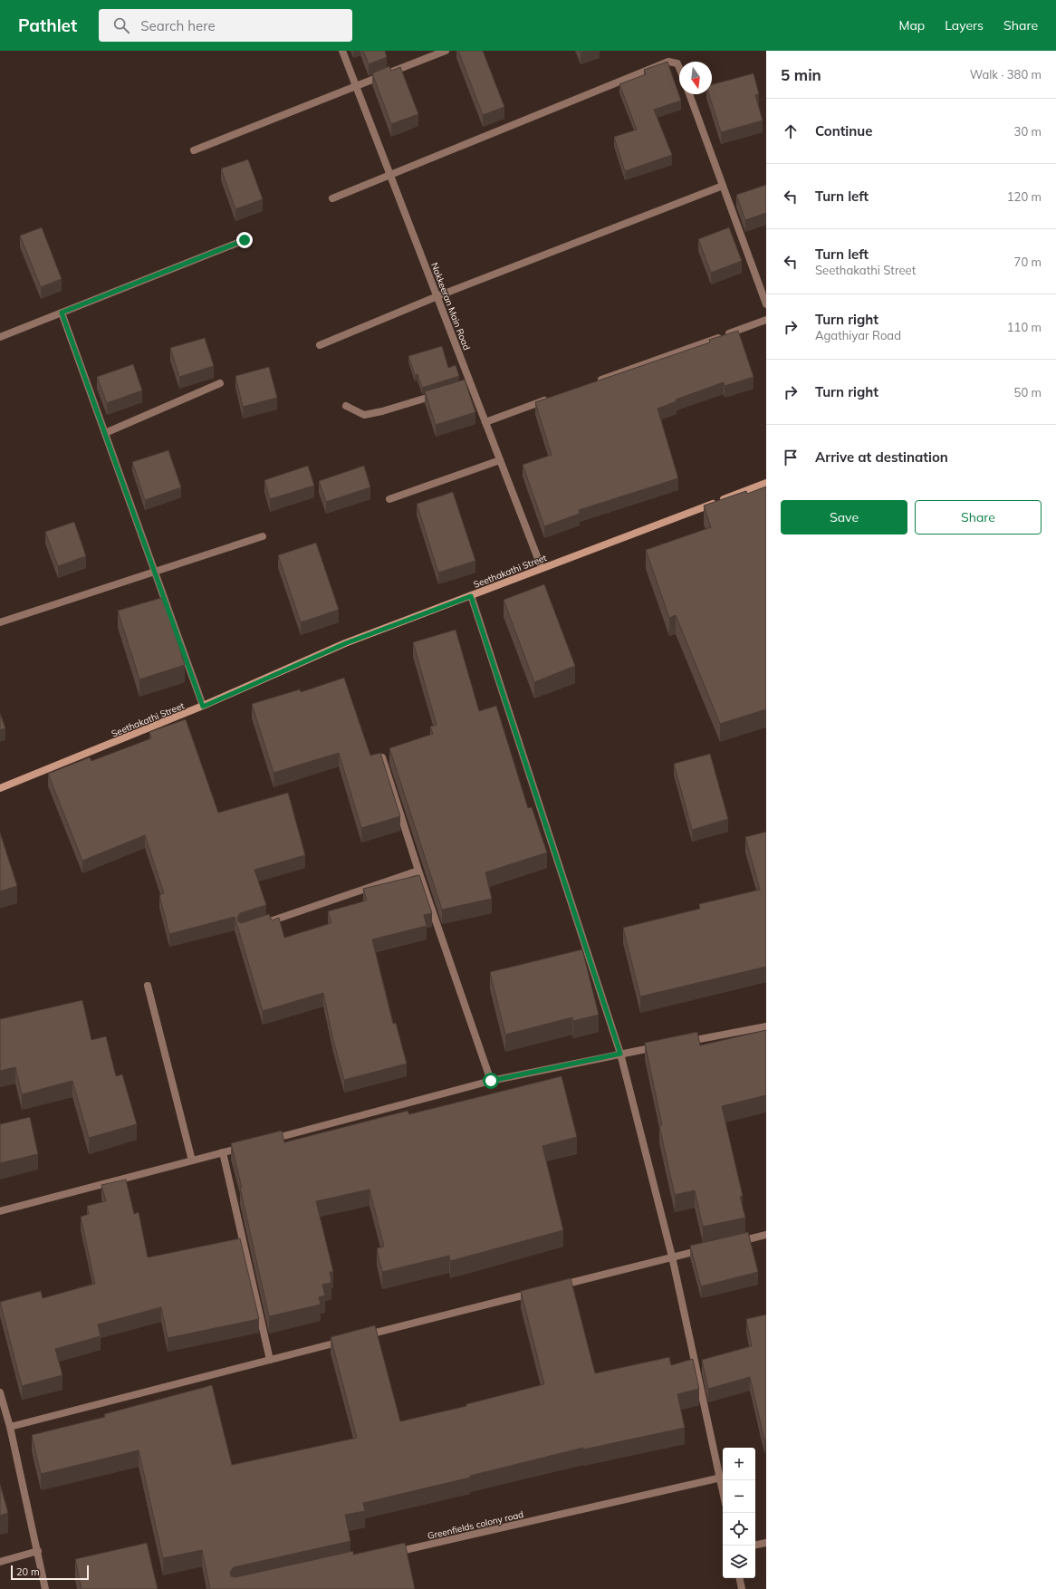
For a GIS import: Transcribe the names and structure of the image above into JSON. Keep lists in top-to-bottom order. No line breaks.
{"streets":{"street":["Nakkeeran Main Road","Seethakathi Street","Greenfields colony road"]},"crossings":[["Nakkeeran Main Road","Seethakathi Street"]],"scale_bar":"20 m","north":"bottom","page":{"header":"Pathlet","search":"Search here","nav":["Map","Layers","Share"],"heading":["5 min","Walk · 380 m"],"list":[["Continue","30 m"],["Turn left","120 m"],["Turn left","Seethakathi Street","70 m"],["Turn right","Agathiyar Road","110 m"],["Turn right","50 m"],"Arrive at destination"],"buttons":["Save","Share"],"map_buttons":["+","−"],"scale":"20 m"}}
